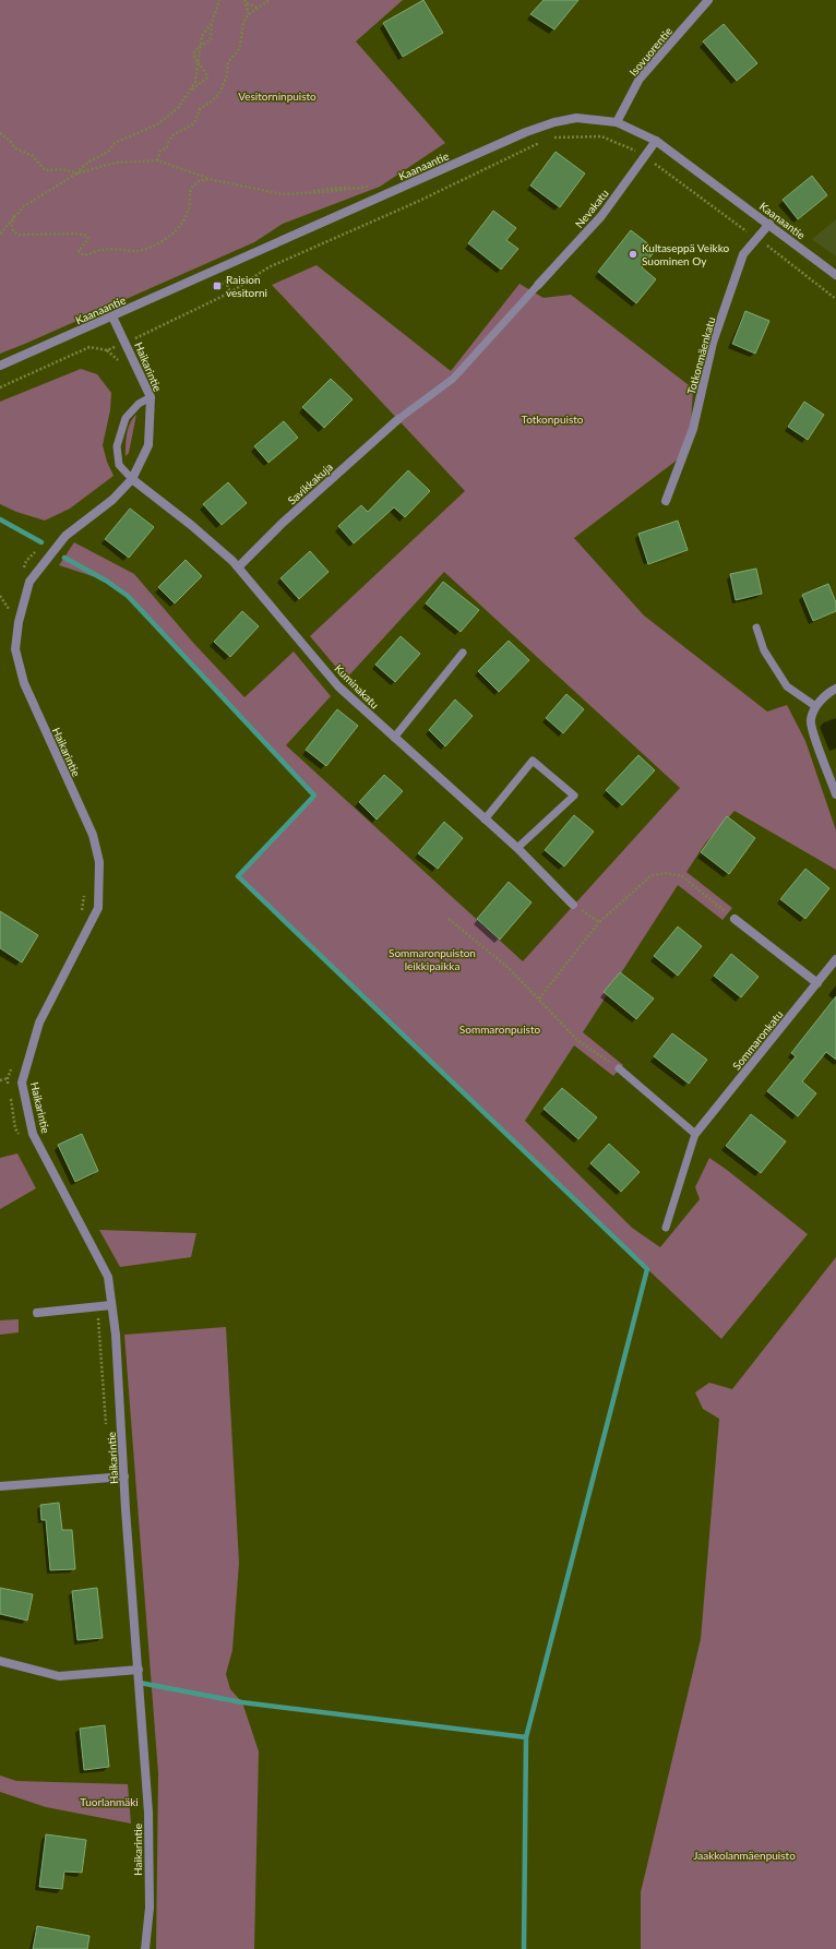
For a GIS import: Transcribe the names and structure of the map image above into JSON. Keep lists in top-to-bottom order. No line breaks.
{"streets":{"street":["Isovuorentie","Kaanaantie","Nevakatu","Totkonmäenkatu","Haikarintie","Savikkakuja","Kuminakatu","Sommaronkatu"]},"crossings":[["Isovuorentie","Kaanaantie"],["Kaanaantie","Nevakatu"],["Kaanaantie","Totkonmäenkatu"],["Kaanaantie","Haikarintie"],["Haikarintie","Kuminakatu"],["Savikkakuja","Kuminakatu"]],"parks":["Vesitorninpuisto","Totkonpuisto","Sommaronpuiston leikkipaikka","Sommaronpuisto","Tuorlanmäki","Jaakkolanmäenpuisto"],"places":{"other":["Kultaseppä Veikko Suominen Oy"],"transit":["Raision vesitorni"]}}
